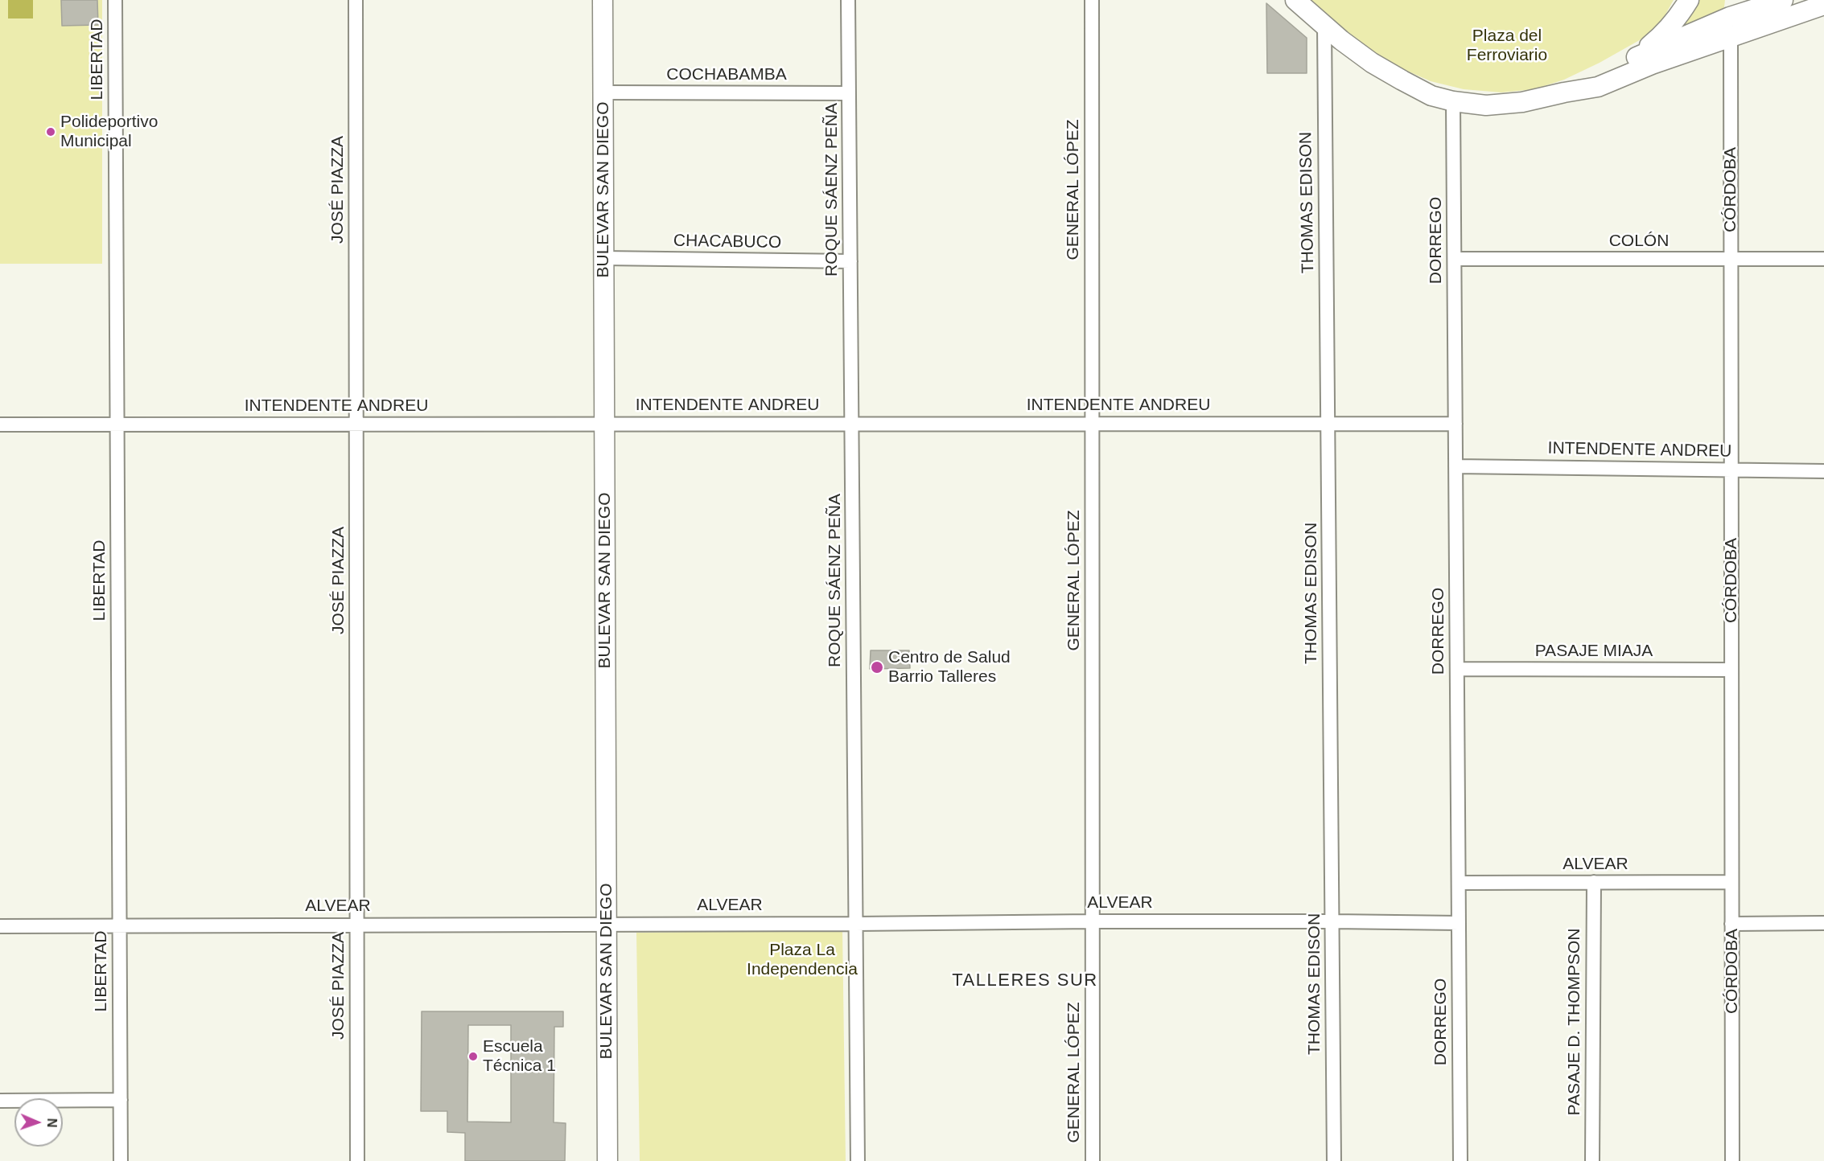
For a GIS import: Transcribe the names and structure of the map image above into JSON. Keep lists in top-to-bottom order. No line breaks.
{"streets":{"street":["LIBERTAD","COCHABAMBA","JOSÉ PIAZZA","BULEVAR SAN DIEGO","ROQUE SÁENZ PEÑA","GENERAL LÓPEZ","CÓRDOBA","THOMAS EDISON","DORREGO","COLÓN","CHACABUCO","INTENDENTE ANDREU","PASAJE MIAJA","ALVEAR","PASAJE D. THOMPSON"]},"crossings":[["LIBERTAD","INTENDENTE ANDREU"],["LIBERTAD","ALVEAR"],["COCHABAMBA","BULEVAR SAN DIEGO"],["COCHABAMBA","ROQUE SÁENZ PEÑA"],["JOSÉ PIAZZA","INTENDENTE ANDREU"],["JOSÉ PIAZZA","ALVEAR"],["BULEVAR SAN DIEGO","CHACABUCO"],["BULEVAR SAN DIEGO","INTENDENTE ANDREU"],["BULEVAR SAN DIEGO","ALVEAR"],["ROQUE SÁENZ PEÑA","CHACABUCO"],["ROQUE SÁENZ PEÑA","INTENDENTE ANDREU"],["ROQUE SÁENZ PEÑA","ALVEAR"],["GENERAL LÓPEZ","INTENDENTE ANDREU"],["GENERAL LÓPEZ","ALVEAR"],["CÓRDOBA","COLÓN"],["CÓRDOBA","INTENDENTE ANDREU"],["CÓRDOBA","PASAJE MIAJA"],["CÓRDOBA","ALVEAR"],["THOMAS EDISON","INTENDENTE ANDREU"],["THOMAS EDISON","ALVEAR"],["DORREGO","COLÓN"],["DORREGO","INTENDENTE ANDREU"],["DORREGO","PASAJE MIAJA"],["DORREGO","ALVEAR"],["ALVEAR","PASAJE D. THOMPSON"]],"districts":["TALLERES SUR"],"parks":["Plaza del Ferroviario","Plaza La Independencia"],"places":["Polideportivo Municipal","Centro de Salud Barrio Talleres","Escuela Técnica 1"],"north":"right"}
